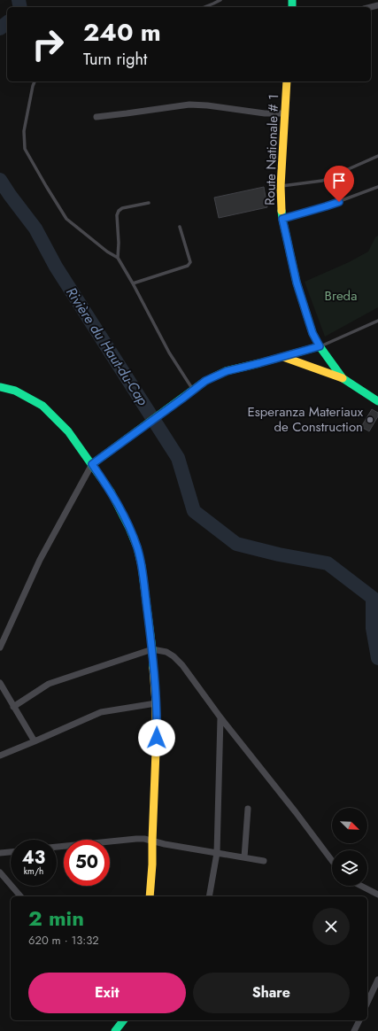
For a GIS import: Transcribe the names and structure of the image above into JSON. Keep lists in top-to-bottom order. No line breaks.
{"streets":{"main road":["Route Nationale # 1"]},"water":["Rivière du Haut-du-Cap"],"parks":["Breda"],"places":["Esperanza Materiaux de Construction"],"north":"bottom right","page":{"turn":["240 m","Turn right"],"speed":"43 km/h","limit":"50","heading":["2 min","620 m · 13:32"],"buttons":["Exit","Share"]}}
